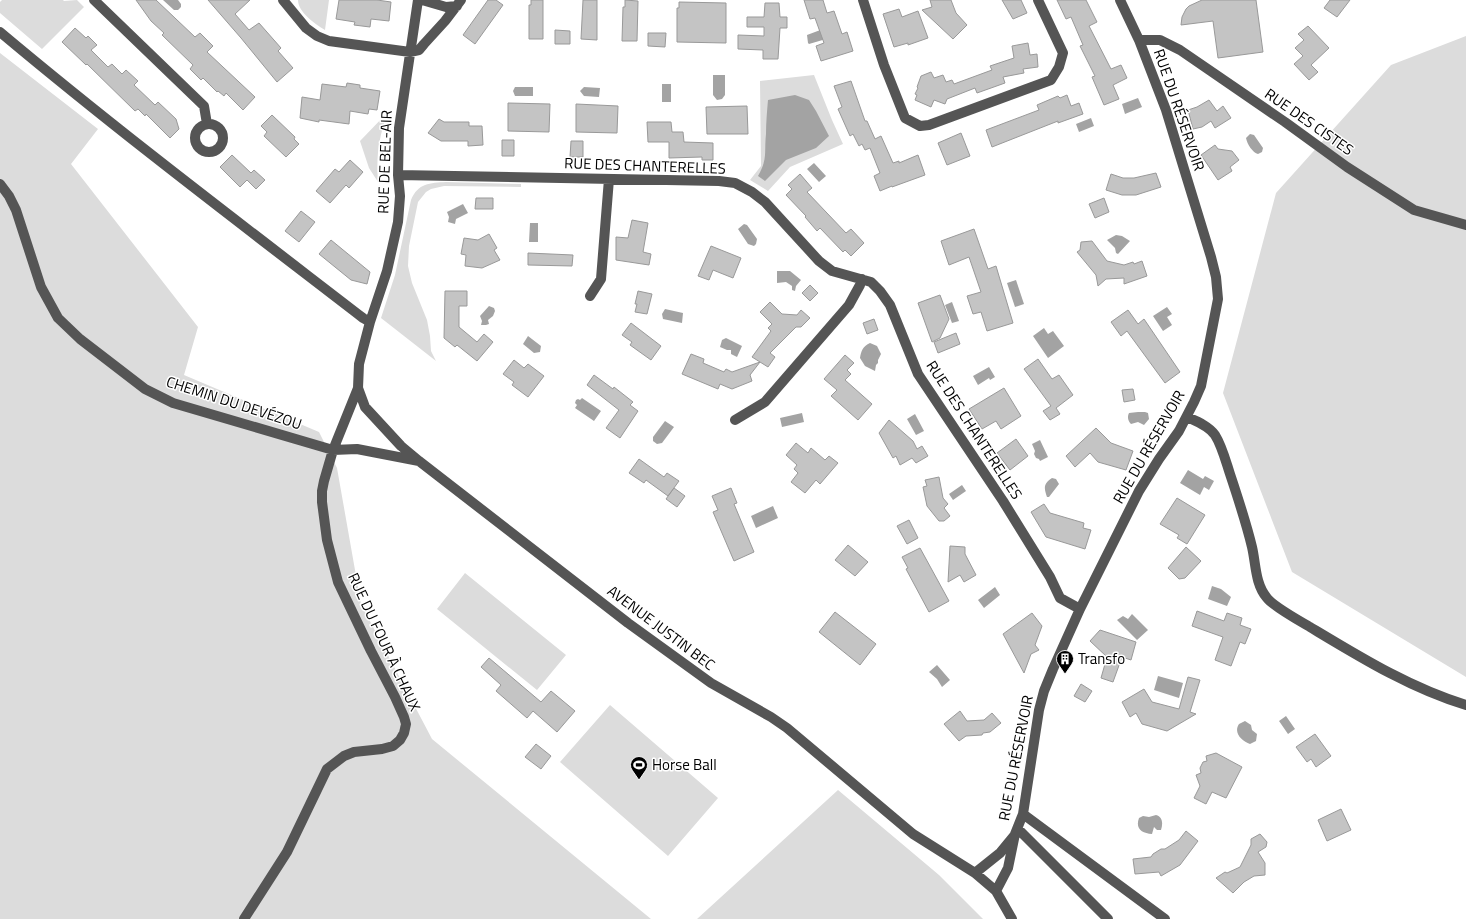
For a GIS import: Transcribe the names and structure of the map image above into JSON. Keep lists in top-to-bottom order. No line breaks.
{"streets":{"street":["RUE DU RÉSERVOIR","RUE DES CISTES","RUE DE BEL-AIR","RUE DES CHANTERELLES","CHEMIN DU DEVÉZOU","AVENUE JUSTIN BEC","RUE DU FOUR À CHAUX"]},"crossings":[["RUE DU RÉSERVOIR","RUE DES CISTES"],["RUE DU RÉSERVOIR","RUE DES CHANTERELLES"],["RUE DU RÉSERVOIR","AVENUE JUSTIN BEC"],["RUE DE BEL-AIR","RUE DES CHANTERELLES"],["RUE DE BEL-AIR","AVENUE JUSTIN BEC"],["CHEMIN DU DEVÉZOU","RUE DU FOUR À CHAUX"],["AVENUE JUSTIN BEC","RUE DU FOUR À CHAUX"]],"places":{"building":["Transfo"],"sports":["Horse Ball"]}}
